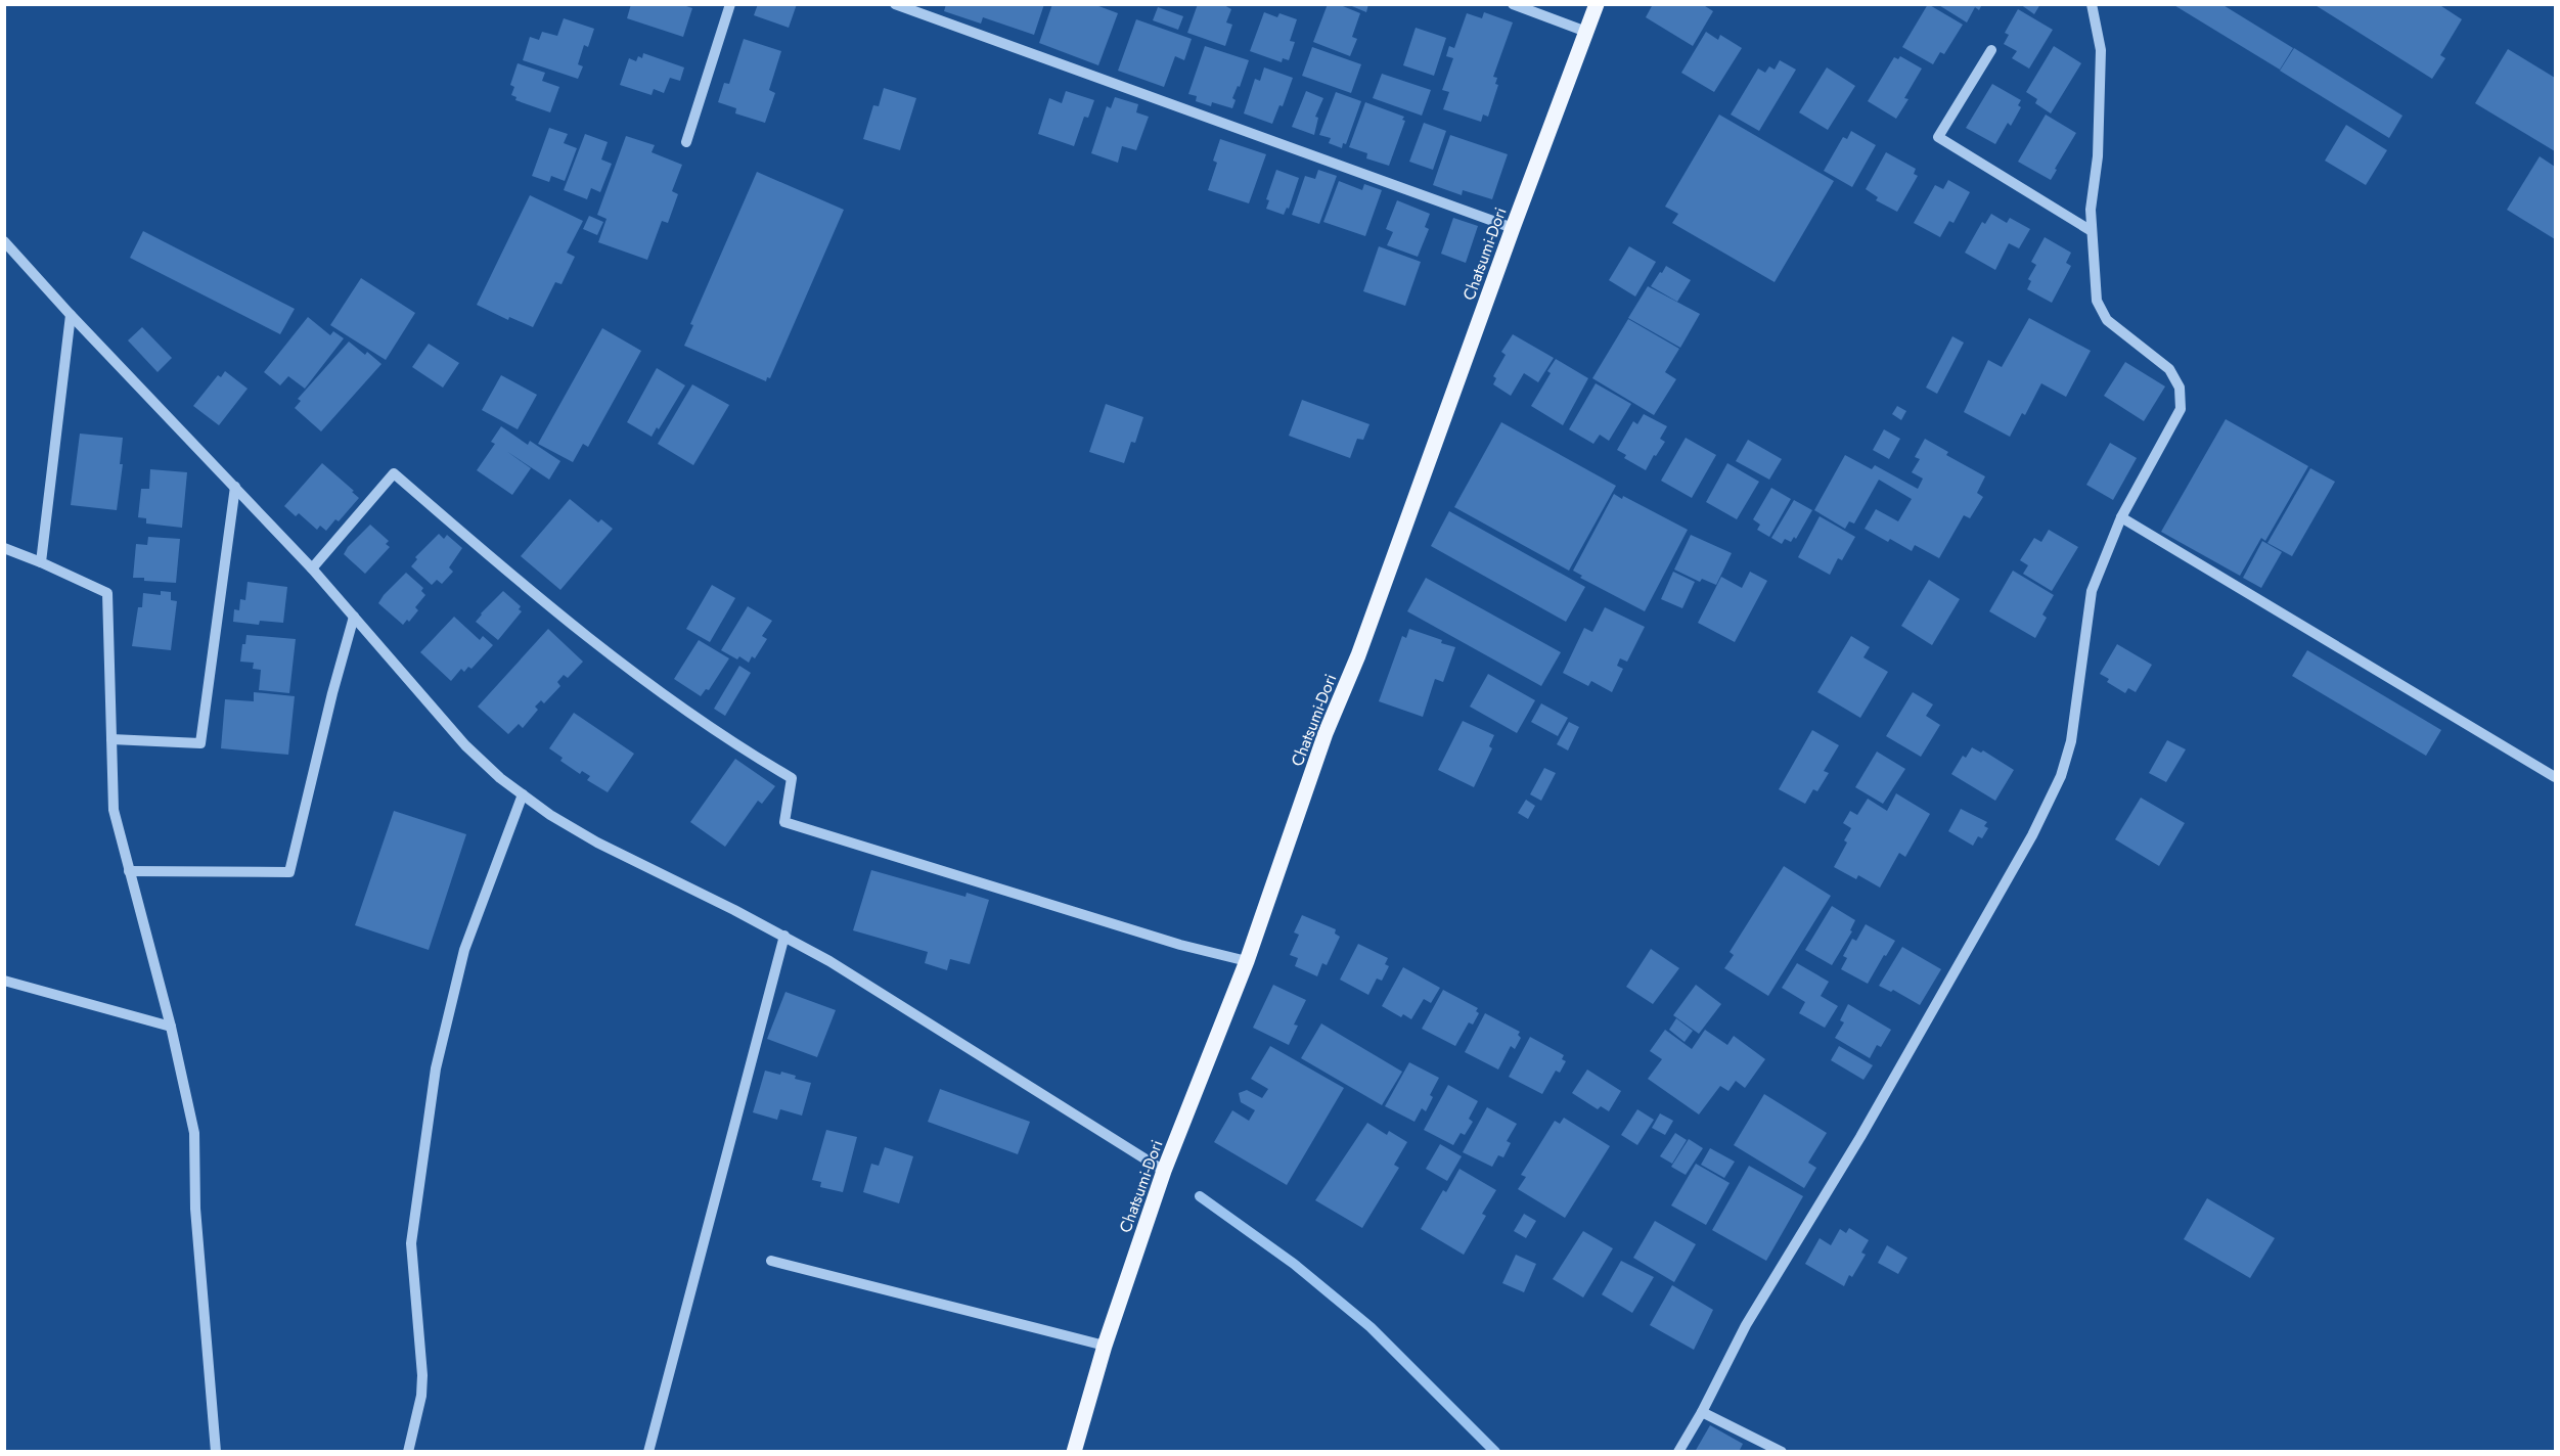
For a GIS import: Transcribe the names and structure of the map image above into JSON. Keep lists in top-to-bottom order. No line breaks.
{"streets":{"main road":["Chatsumi-Dori"]}}
